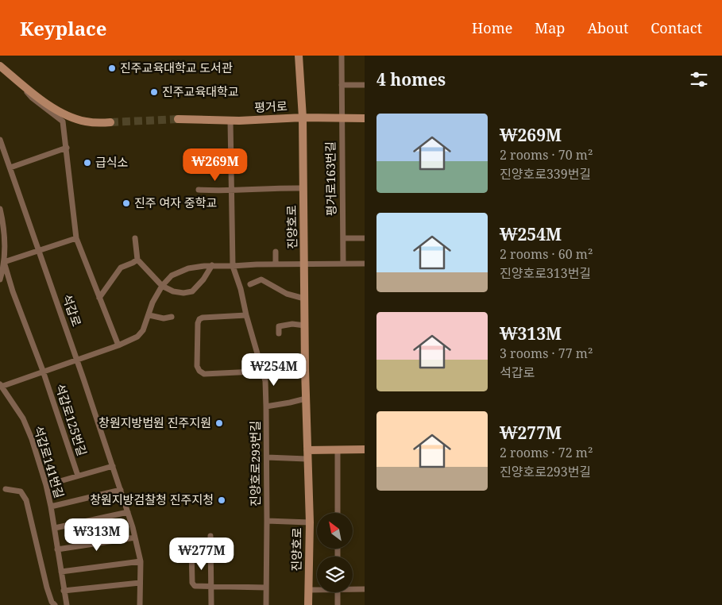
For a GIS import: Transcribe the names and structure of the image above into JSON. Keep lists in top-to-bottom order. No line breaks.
{"streets":{"street":["평거로","평거로163번길","진양호로","석갑로","석갑로125번길","석갑로141번길","진양호로293번길"]},"crossings":[["평거로","평거로163번길"],["평거로","진양호로"],["평거로","진양호로293번길"],["진양호로","진양호로293번길"],["석갑로","석갑로141번길"],["석갑로125번길","석갑로141번길"]],"places":["진주교육대학교 도서관","진주교육대학교","급식소","진주 여자 중학교","창원지방법원 진주지원","창원지방검찰청 진주지청"],"north":"top left","page":{"header":"Keyplace","nav":["Home","Map","About","Contact"],"heading":"4 homes","list":[{"name":"₩269M","note":"2 rooms · 70 m² · 진양호로339번길"},{"name":"₩254M","note":"2 rooms · 60 m² · 진양호로313번길"},{"name":"₩313M","note":"3 rooms · 77 m² · 석갑로"},{"name":"₩277M","note":"2 rooms · 72 m² · 진양호로293번길"}],"price":["₩269M","₩254M","₩313M","₩277M"]}}
